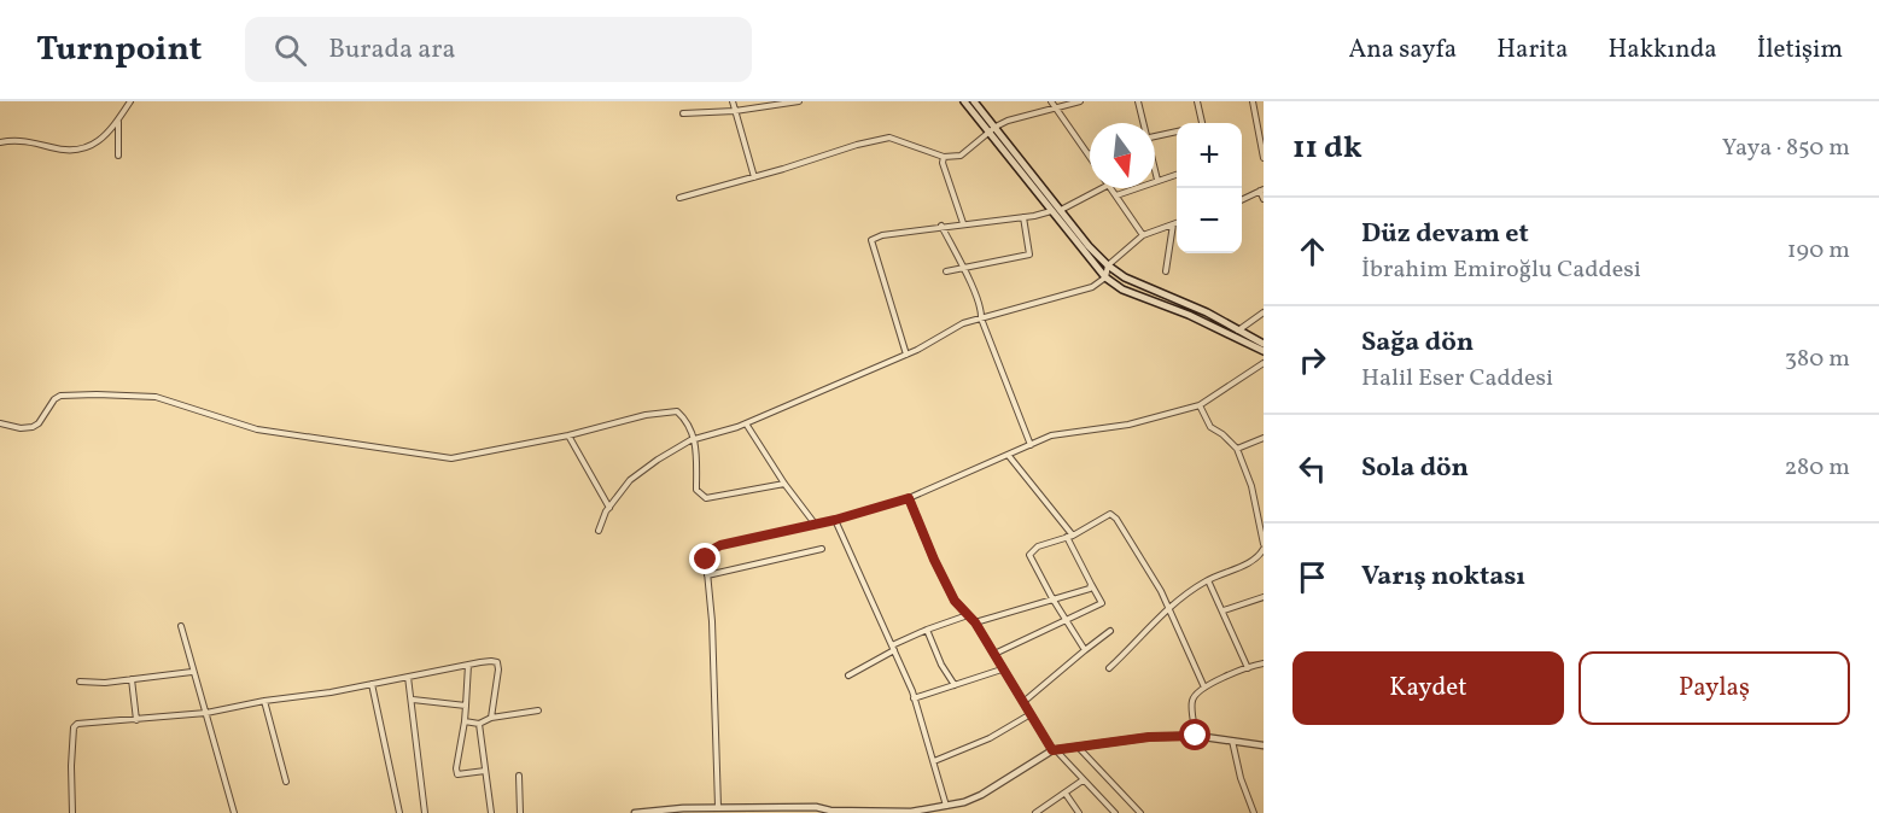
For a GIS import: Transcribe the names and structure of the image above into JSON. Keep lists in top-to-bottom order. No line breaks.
{"north":"bottom","page":{"header":"Turnpoint","search":"Burada ara","nav":["Ana sayfa","Harita","Hakkında","İletişim"],"heading":["11 dk","Yaya · 850 m"],"map_buttons":["+","−"],"list":[["Düz devam et","İbrahim Emiroğlu Caddesi","190 m"],["Sağa dön","Halil Eser Caddesi","380 m"],["Sola dön","280 m"],"Varış noktası"],"buttons":["Kaydet","Paylaş"]}}
